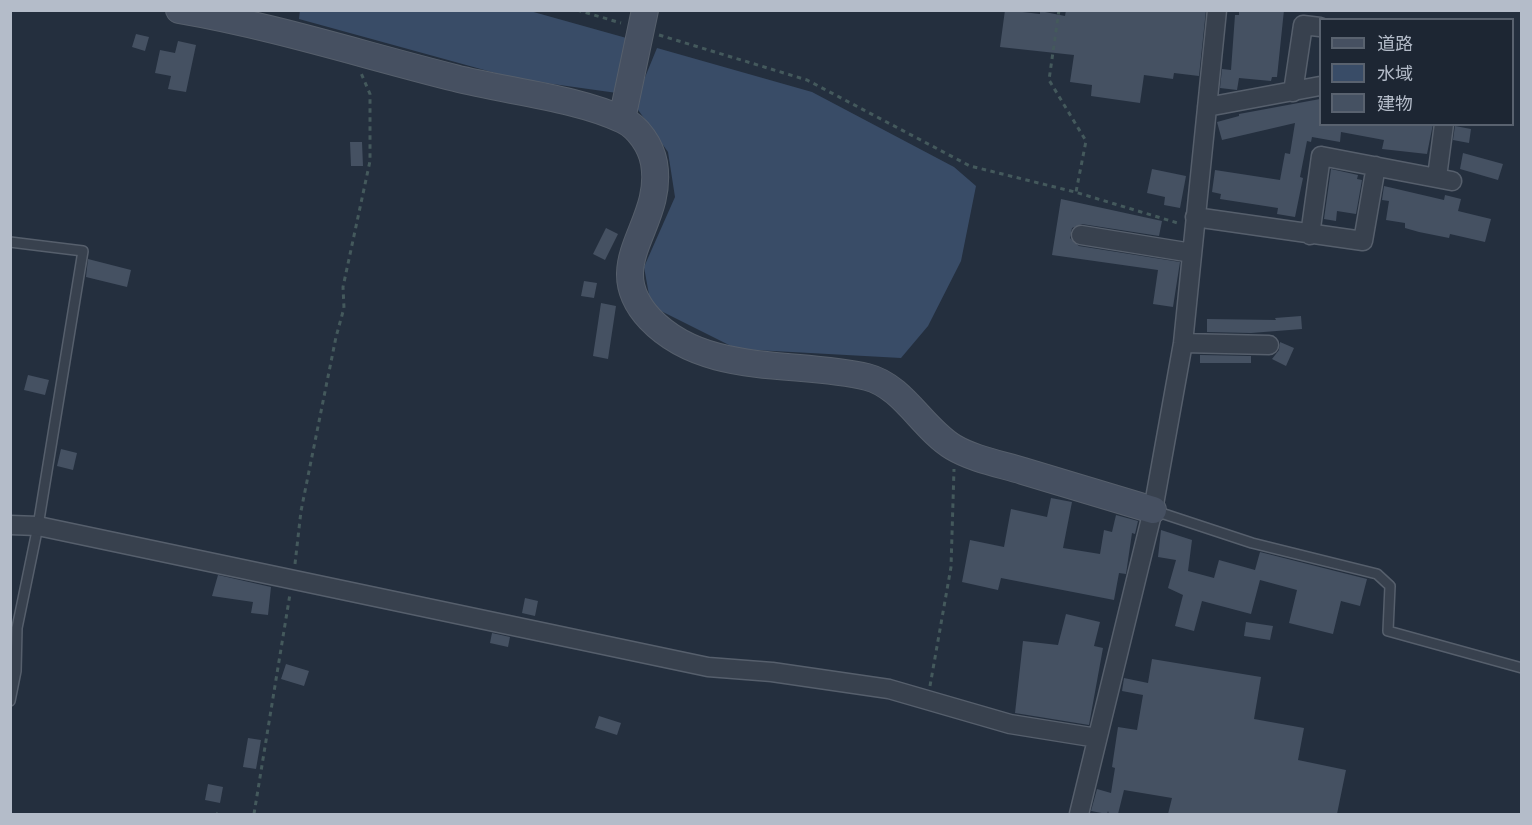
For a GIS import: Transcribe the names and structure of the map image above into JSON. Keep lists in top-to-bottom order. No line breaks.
{"legend":["道路","水域","建物"]}
